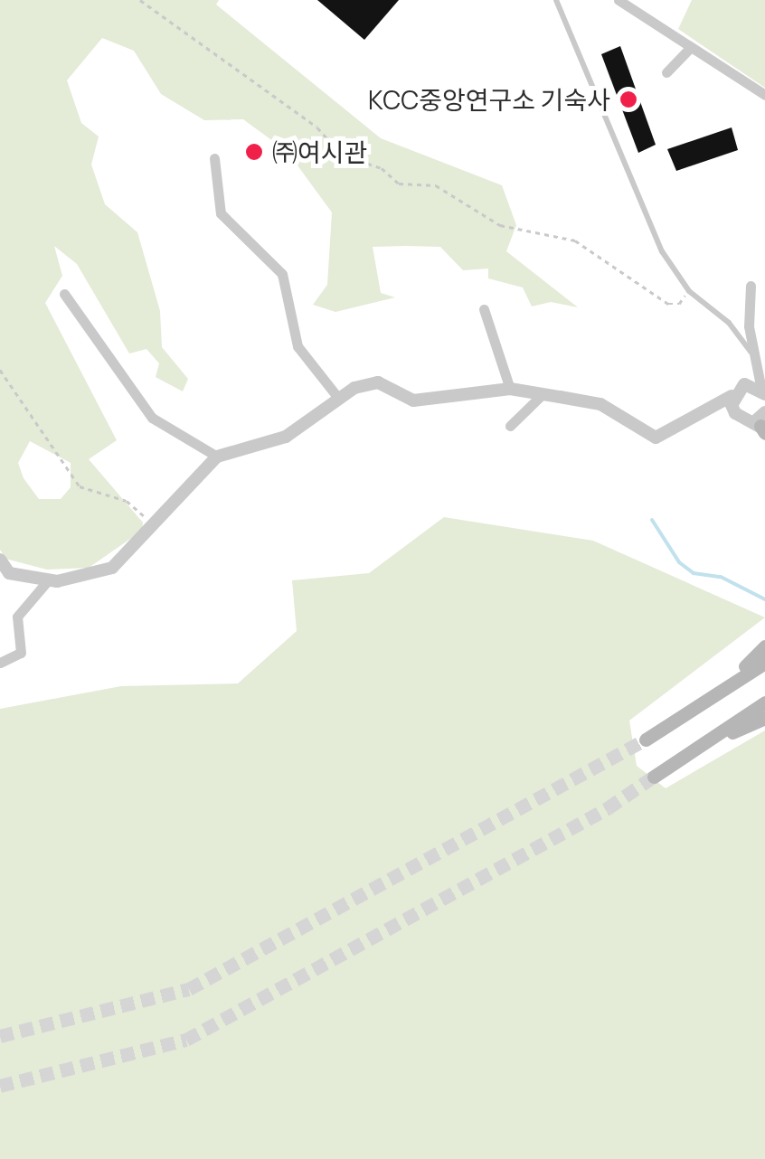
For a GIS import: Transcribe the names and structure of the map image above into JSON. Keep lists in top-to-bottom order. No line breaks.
{"places":["KCC중앙연구소 기숙사","㈜여시관"]}
